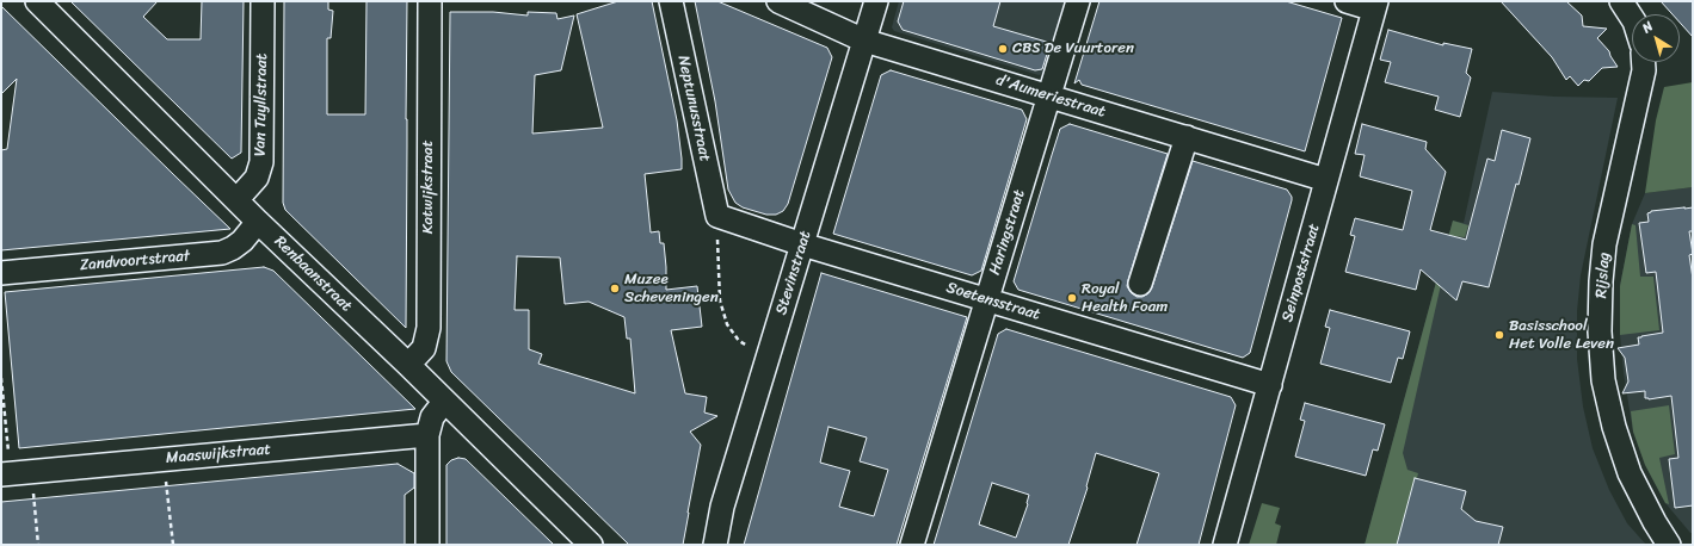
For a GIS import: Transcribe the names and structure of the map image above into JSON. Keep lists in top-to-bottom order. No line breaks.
{"streets":{"street":["d'Aumeriestraat","Van Tuyllstraat","Neptunusstraat","Katwijkstraat","Haringstraat","Zandvoortstraat","Stevinstraat","Seinpoststraat","Renbaanstraat","Rijslag","Soetensstraat","Maaswijkstraat"]},"crossings":[["d'Aumeriestraat","Haringstraat"],["d'Aumeriestraat","Stevinstraat"],["d'Aumeriestraat","Seinpoststraat"],["Van Tuyllstraat","Renbaanstraat"],["Neptunusstraat","Soetensstraat"],["Katwijkstraat","Renbaanstraat"],["Haringstraat","Soetensstraat"],["Zandvoortstraat","Renbaanstraat"],["Stevinstraat","Soetensstraat"],["Seinpoststraat","Soetensstraat"]],"places":["CBS De Vuurtoren","Muzee Scheveningen","Royal Health Foam","Basisschool Het Volle Leven"],"north":"top left"}
